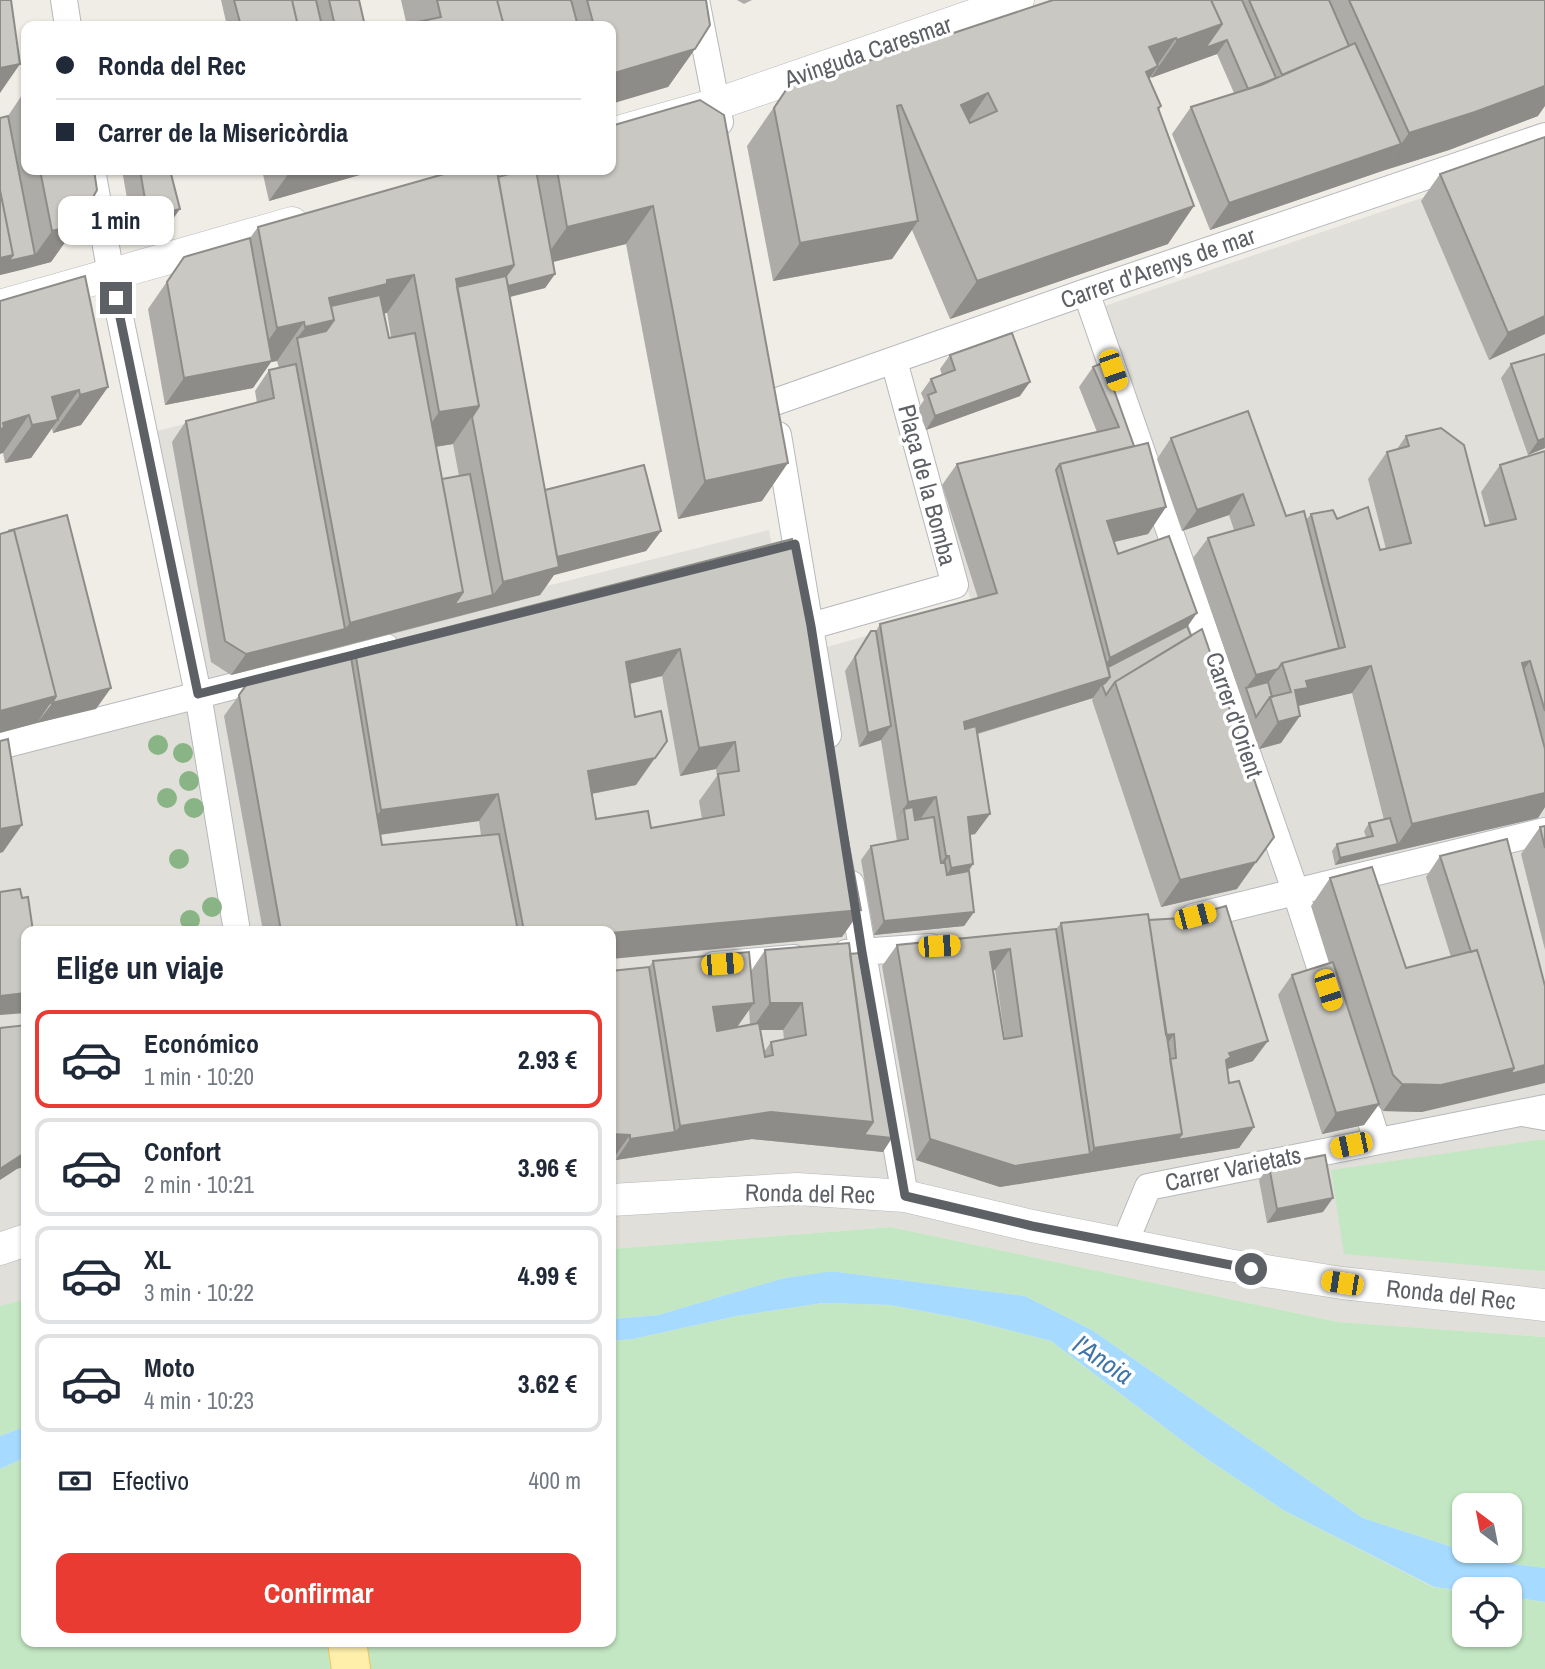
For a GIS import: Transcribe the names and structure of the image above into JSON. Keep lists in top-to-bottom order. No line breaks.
{"streets":{"street":["Avinguda Caresmar","Carrer d'Arenys de mar","Plaça de la Bomba","Carrer d'Orient","Carrer Varietats","Ronda del Rec"]},"crossings":[["Carrer d'Arenys de mar","Plaça de la Bomba"],["Carrer d'Arenys de mar","Carrer d'Orient"],["Carrer Varietats","Ronda del Rec"]],"water":["l'Anoia"],"north":"top left","page":{"banner":["Ronda del Rec","Carrer de la Misericòrdia"],"bubble":"1 min","heading":"Elige un viaje","list":[{"name":"Económico","note":"1 min · 10:20","value":"2.93 €"},{"name":"Confort","note":"2 min · 10:21","value":"3.96 €"},{"name":"XL","note":"3 min · 10:22","value":"4.99 €"},{"name":"Moto","note":"4 min · 10:23","value":"3.62 €"}],"pay":["Efectivo","400 m"],"buttons":"Confirmar"}}
